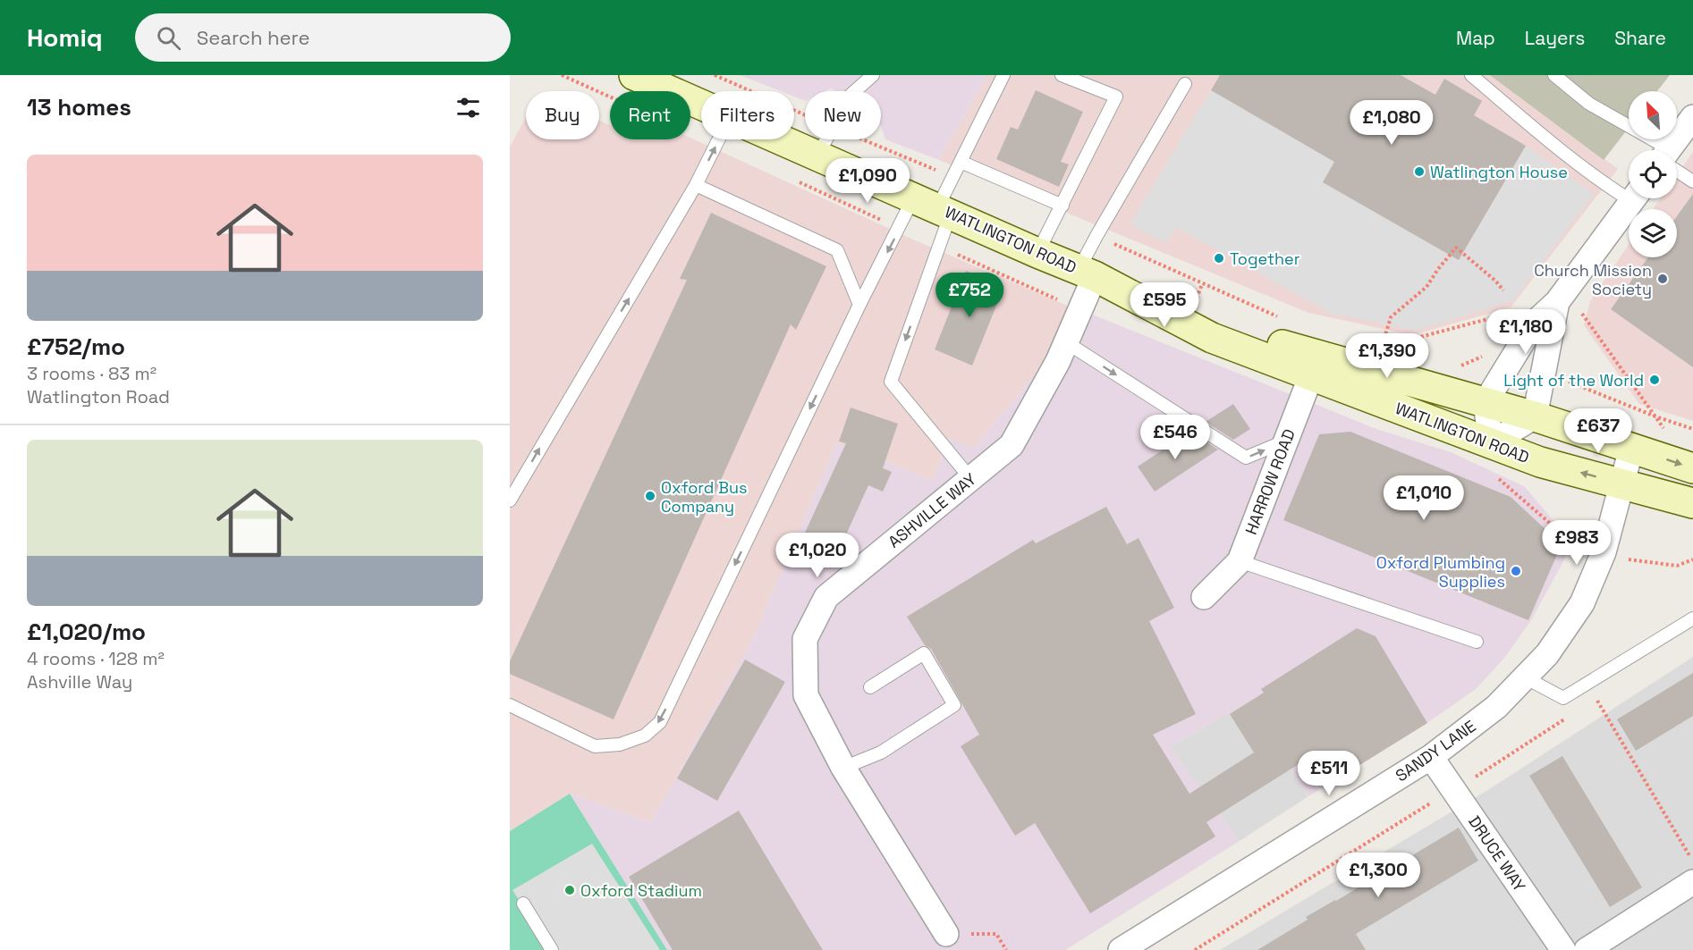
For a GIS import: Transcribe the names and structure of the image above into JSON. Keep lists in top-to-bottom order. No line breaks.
{"streets":{"main road":["WATLINGTON ROAD"],"street":["HARROW ROAD","ASHVILLE WAY","SANDY LANE","DRUCE WAY"]},"crossings":[["WATLINGTON ROAD","HARROW ROAD"],["WATLINGTON ROAD","ASHVILLE WAY"],["WATLINGTON ROAD","SANDY LANE"],["SANDY LANE","DRUCE WAY"]],"places":["Watlington House","Together","Church Mission Society","Light of the World","Oxford Bus Company","Oxford Plumbing Supplies","Oxford Stadium"],"north":"top left","page":{"header":"Homiq","search":"Search here","nav":["Map","Layers","Share"],"heading":"13 homes","chip":["Buy","Rent","Filters","New"],"price":["£1,080","£1,090","£752","£595","£1,180","£1,390","£637","£546","£1,010","£983","£1,020","£511","£1,300"],"list":[{"name":"£752/mo","note":"3 rooms · 83 m² · Watlington Road"},{"name":"£1,020/mo","note":"4 rooms · 128 m² · Ashville Way"}]}}
